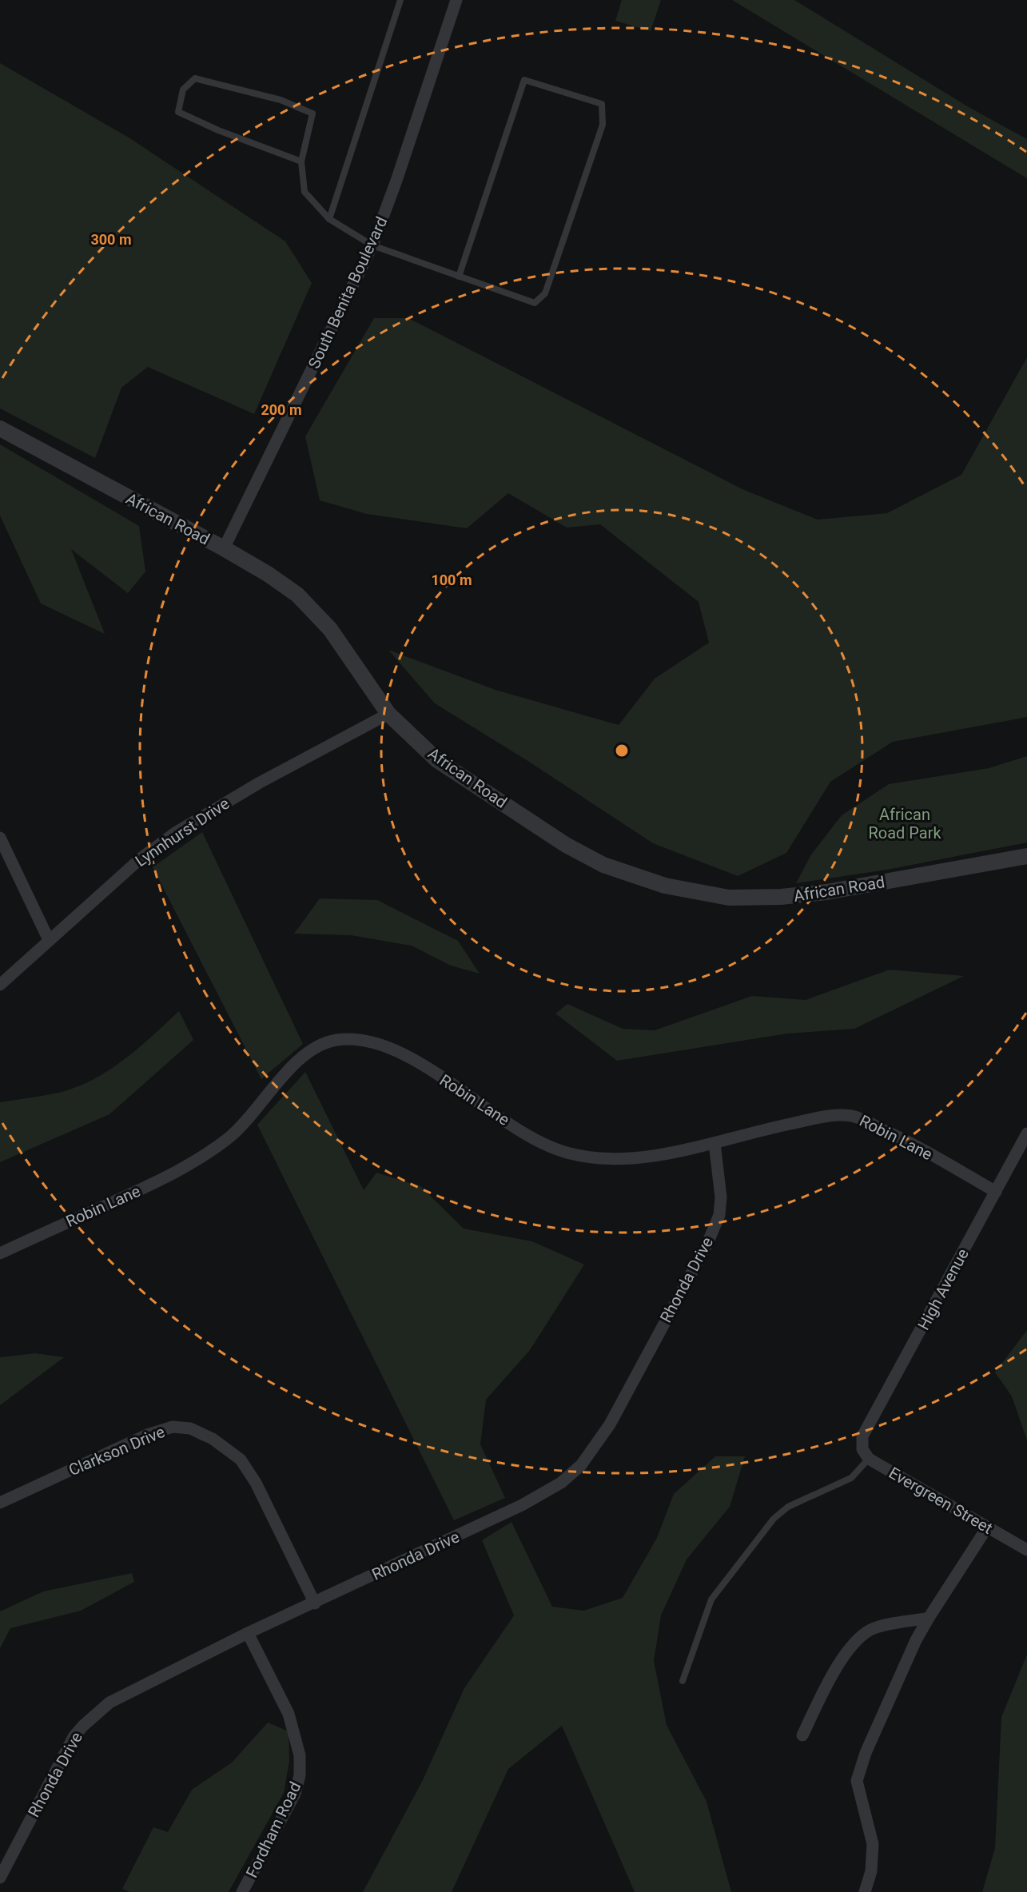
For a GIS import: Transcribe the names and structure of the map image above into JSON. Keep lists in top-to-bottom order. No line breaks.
{"streets":{"street":["South Benita Boulevard","African Road","Lynnhurst Drive","Robin Lane","Rhonda Drive","High Avenue","Clarkson Drive","Evergreen Street","Fordham Road"]},"crossings":[["South Benita Boulevard","African Road"],["African Road","Lynnhurst Drive"],["Robin Lane","Rhonda Drive"],["Robin Lane","High Avenue"],["Rhonda Drive","Clarkson Drive"],["Rhonda Drive","Fordham Road"],["High Avenue","Evergreen Street"]],"parks":["African Road Park"],"rings":["300 m","200 m","100 m"]}
